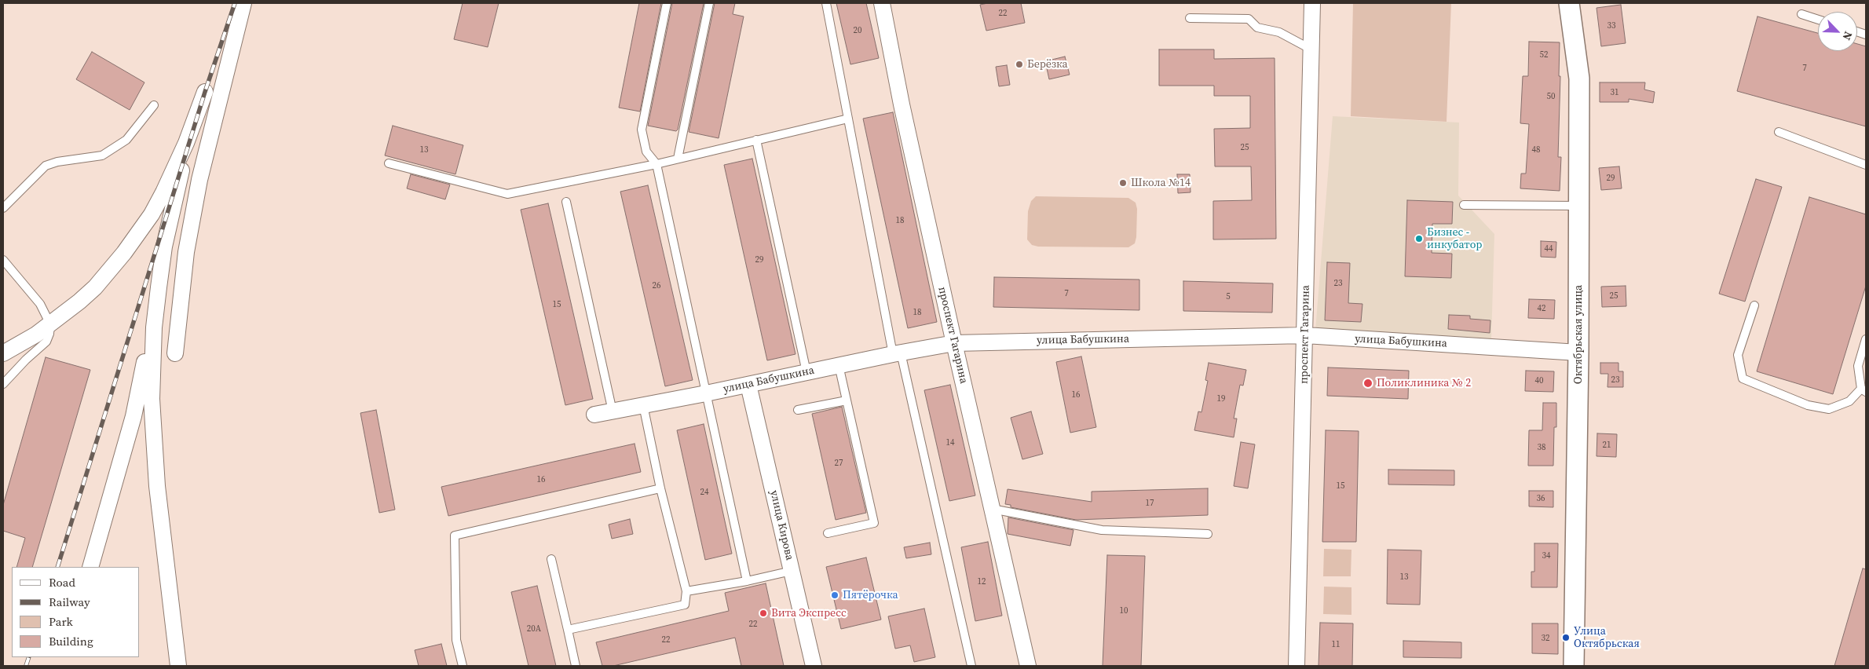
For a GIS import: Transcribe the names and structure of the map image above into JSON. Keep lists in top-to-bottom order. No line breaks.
{"streets":{"street":["проспект Гагарина","Октябрьская улица","улица Бабушкина","улица Кирова"]},"crossings":[["проспект Гагарина","улица Бабушкина"],["Октябрьская улица","улица Бабушкина"],["улица Бабушкина","улица Кирова"]],"places":["Берёзка","Школа №14","Бизнес - инкубатор","Поликлиника № 2","Пятёрочка","Вита Экспресс","Улица Октябрьская"],"house_numbers":["22","33","20","52","7","31","50","25","13","48","29","18","44","29","23","26","7","25","5","15","42","18","23","40","16","19","14","21","38","27","16","15","24","36","17","34","13","12","10","22","20А","32","22","11"],"legend":["Road","Railway","Park","Building"],"north":"bottom right"}
